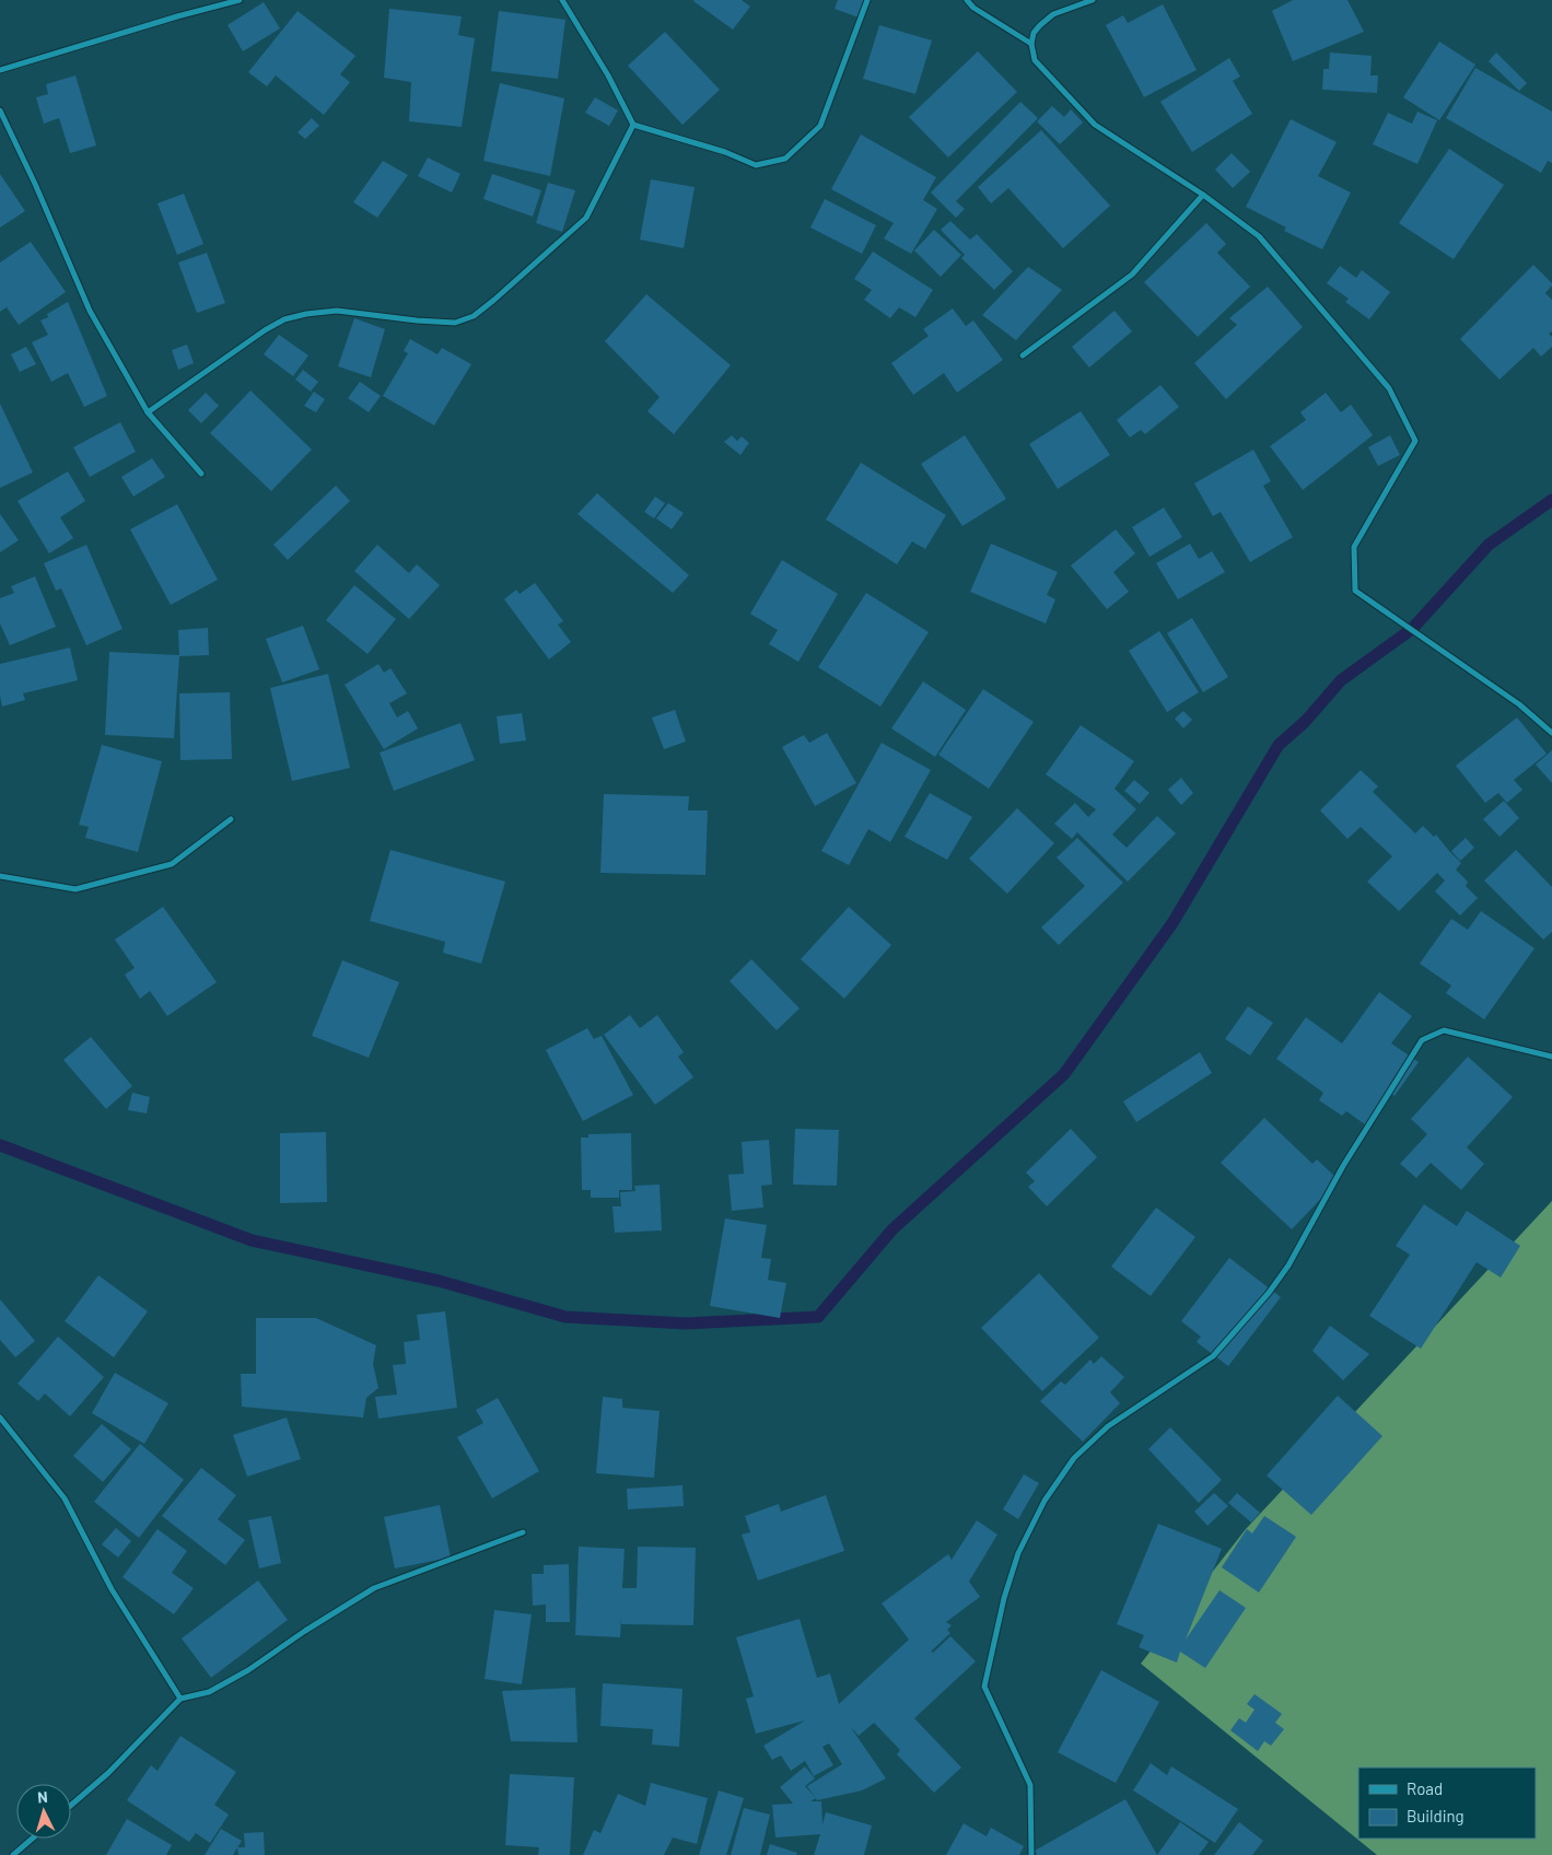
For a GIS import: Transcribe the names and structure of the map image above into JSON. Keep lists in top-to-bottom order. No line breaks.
{"legend":["Road","Building"],"north":"top"}
